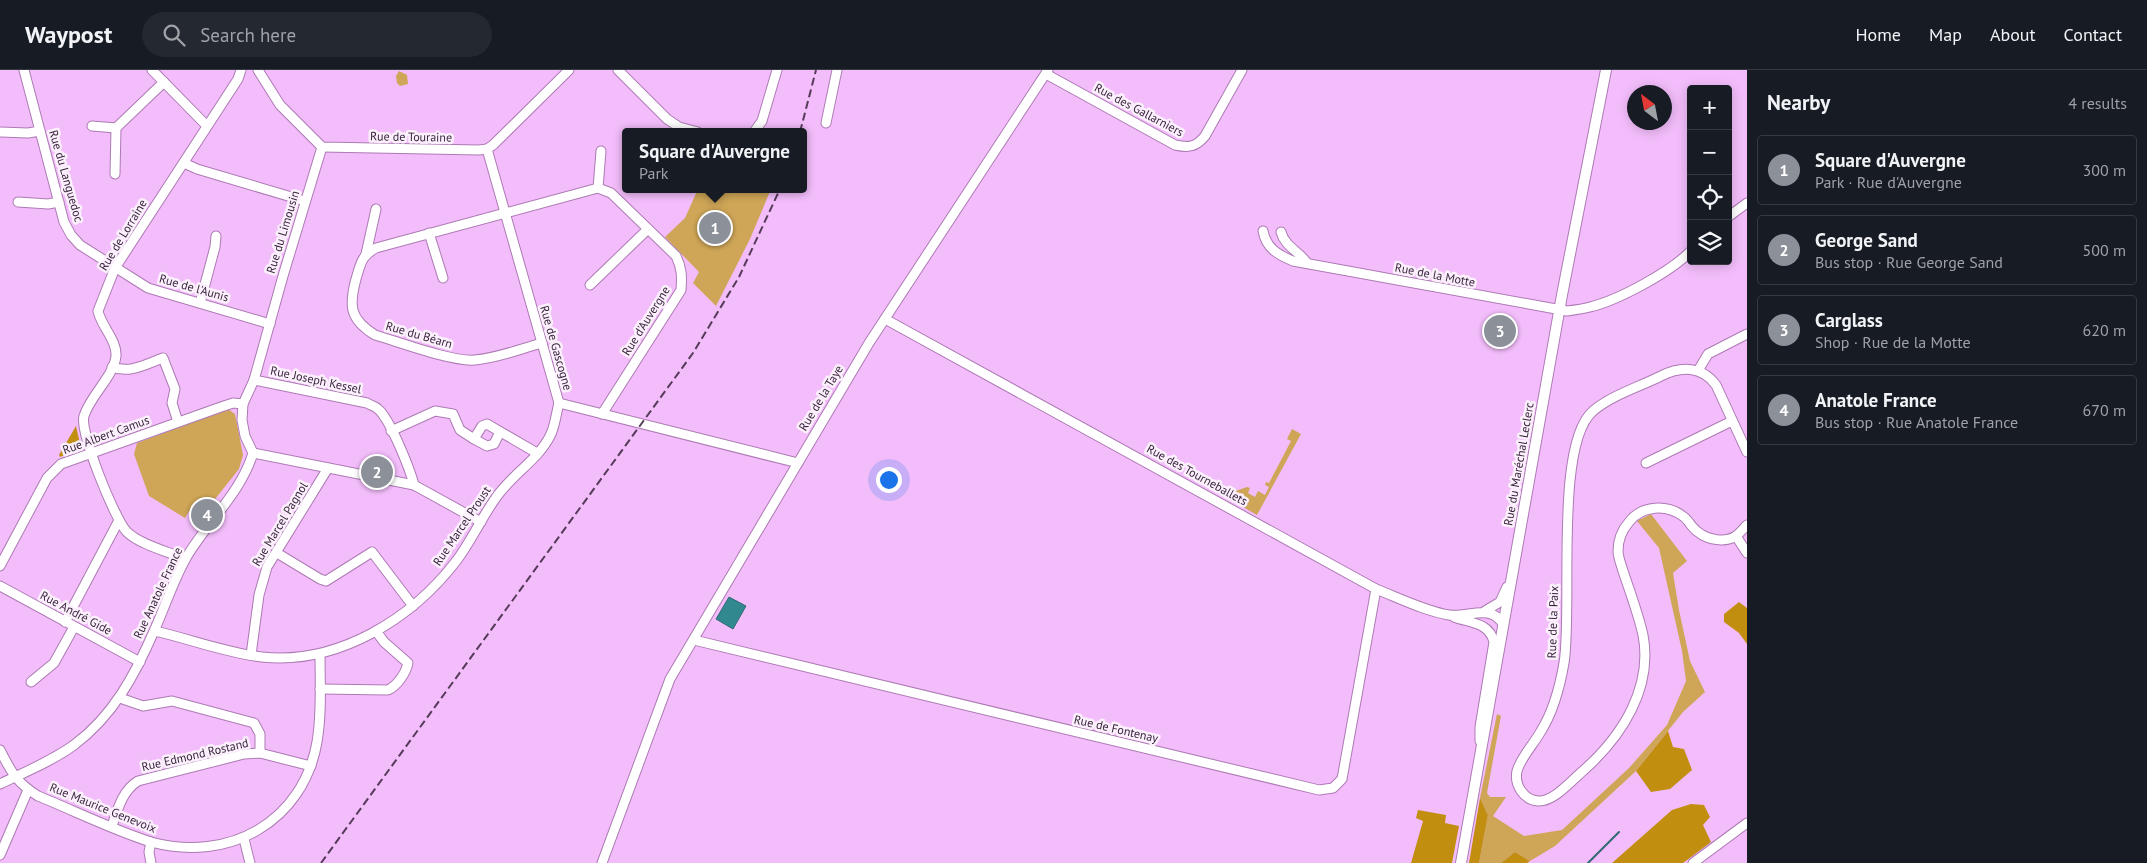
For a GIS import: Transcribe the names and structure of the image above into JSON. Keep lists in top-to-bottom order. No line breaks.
{"streets":{"main road":["Rue du Maréchal Leclerc"],"street":["Rue des Gallarniers","Rue de Touraine","Rue du Languedoc","Rue du Limousin","Rue de Lorraine","Rue de la Motte","Rue de l'Aunis","Rue d'Auvergne","Rue du Béarn","Rue de Gascogne","Rue Joseph Kessel","Rue de la Taye","Rue Albert Camus","Rue des Tourneballets","Rue Marcel Pagnol","Rue Marcel Proust","Rue Anatole France","Rue André Gide","Rue de la Paix","Rue de Fontenay","Rue Edmond Rostand","Rue Maurice Genevoix"]},"crossings":[["Rue des Gallarniers","Rue de la Taye"],["Rue de Touraine","Rue du Limousin"],["Rue de Touraine","Rue de Gascogne"],["Rue du Languedoc","Rue de Lorraine"],["Rue du Languedoc","Rue de l'Aunis"],["Rue du Limousin","Rue de l'Aunis"],["Rue de Lorraine","Rue de l'Aunis"],["Rue de Lorraine","Rue Albert Camus"],["Rue de la Motte","Rue du Maréchal Leclerc"],["Rue d'Auvergne","Rue de Gascogne"],["Rue du Béarn","Rue de Gascogne"],["Rue de Gascogne","Rue de la Taye"],["Rue de Gascogne","Rue Marcel Proust"],["Rue de la Taye","Rue des Tourneballets"],["Rue de la Taye","Rue de Fontenay"],["Rue des Tourneballets","Rue de Fontenay"],["Rue Marcel Pagnol","Rue Marcel Proust"],["Rue Marcel Proust","Rue Anatole France"],["Rue Marcel Proust","Rue Maurice Genevoix"],["Rue Anatole France","Rue André Gide"],["Rue Anatole France","Rue Maurice Genevoix"],["Rue Edmond Rostand","Rue Maurice Genevoix"]],"north":"top left","page":{"header":"Waypost","search":"Search here","nav":["Home","Map","About","Contact"],"heading":["Nearby","4 results"],"map_buttons":["+","−"],"popup":["Square d'Auvergne","Park"],"list":[{"mark":"1","name":"Square d'Auvergne","note":"Park · Rue d'Auvergne","value":"300 m"},{"mark":"2","name":"George Sand","note":"Bus stop · Rue George Sand","value":"500 m"},{"mark":"3","name":"Carglass","note":"Shop · Rue de la Motte","value":"620 m"},{"mark":"4","name":"Anatole France","note":"Bus stop · Rue Anatole France","value":"670 m"}],"pins":["1","3","2","4"]}}
